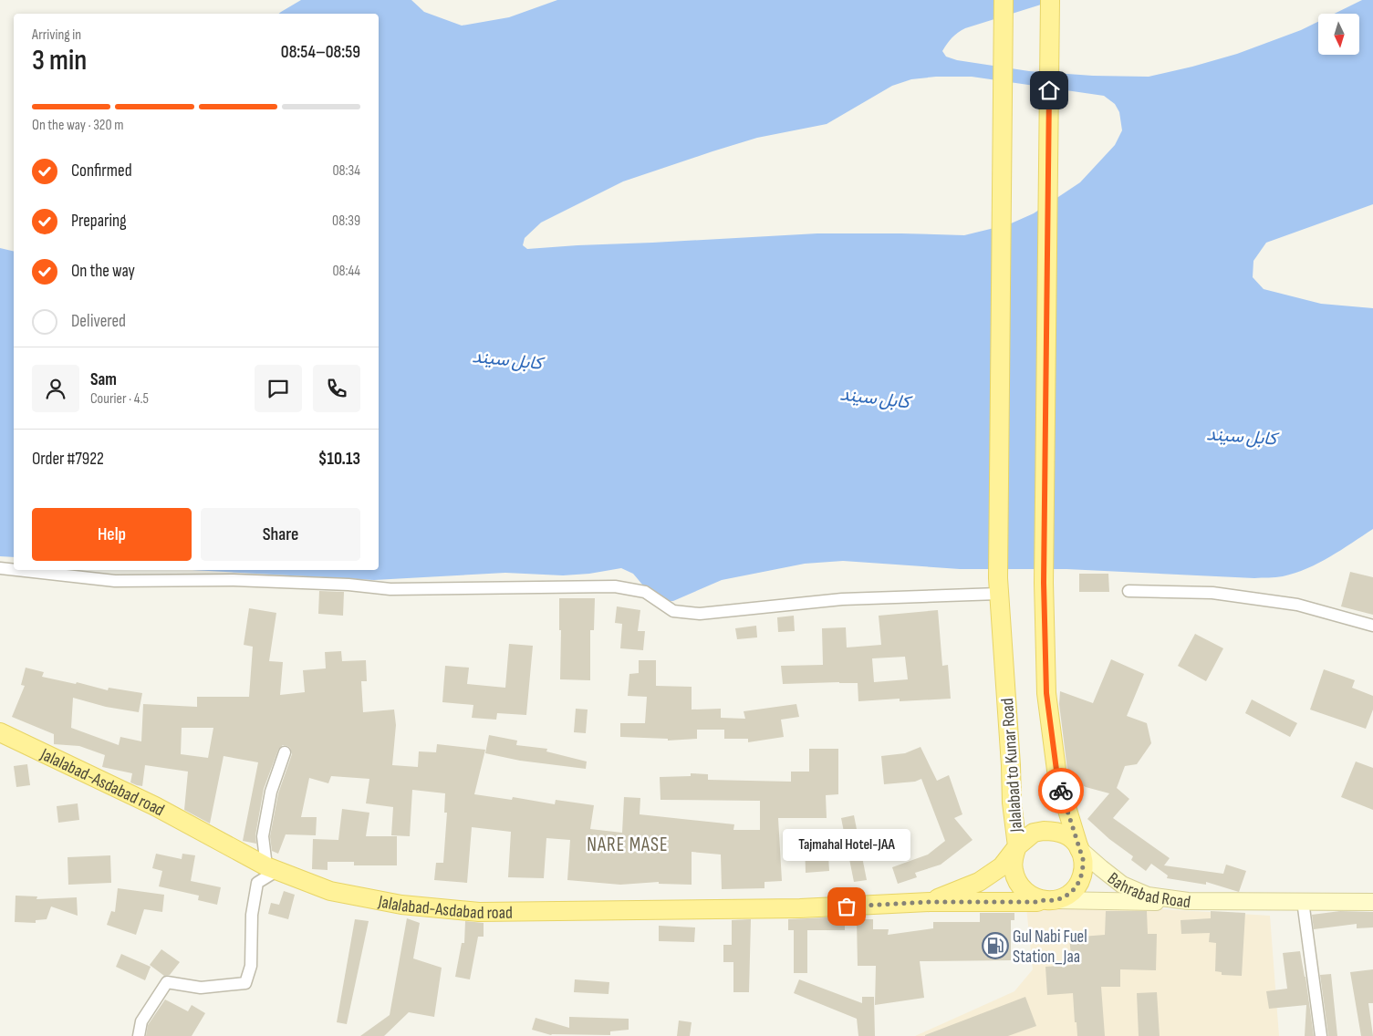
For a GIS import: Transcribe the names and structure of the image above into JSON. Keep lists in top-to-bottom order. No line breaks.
{"streets":{"main road":["Jalalabad to Kunar Road","Jalalabad-Asdabad road","Bahrabad Road"]},"crossings":[["Jalalabad to Kunar Road","Jalalabad-Asdabad road"],["Jalalabad to Kunar Road","Bahrabad Road"],["Jalalabad-Asdabad road","Bahrabad Road"]],"districts":["NARE MASE"],"water":["کابل سيند"],"places":{"other":["Tajmahal Hotel-JAA"],"fuel station":["Gul Nabi Fuel Station_Jaa"]},"north":"bottom","page":{"heading":["3 min","Arriving in","08:54–08:59"],"panel":["Sam","Courier · 4.5","Order #7922","$10.13"],"bar":"On the way · 320 m","list":[["Confirmed","08:34"],["Preparing","08:39"],["On the way","08:44"],"Delivered"],"buttons":["Help","Share"],"bubble":"Tajmahal Hotel-JAA"}}
